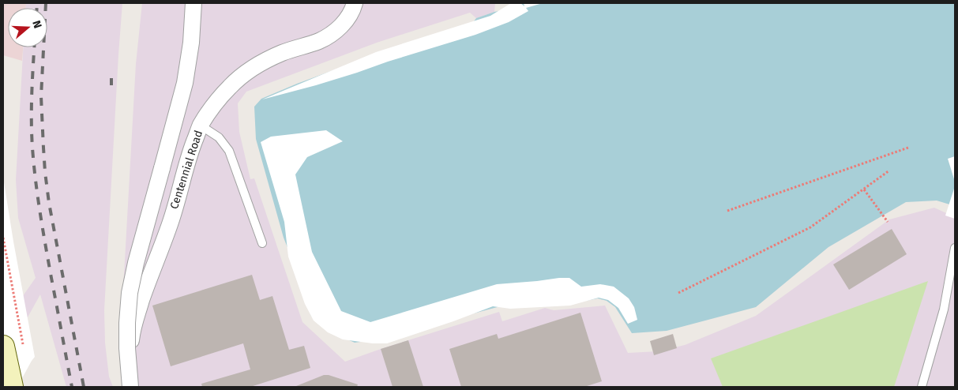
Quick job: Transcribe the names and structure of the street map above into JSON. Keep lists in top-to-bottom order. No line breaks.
{"streets":{"street":["Centennial Road"]},"north":"right"}
